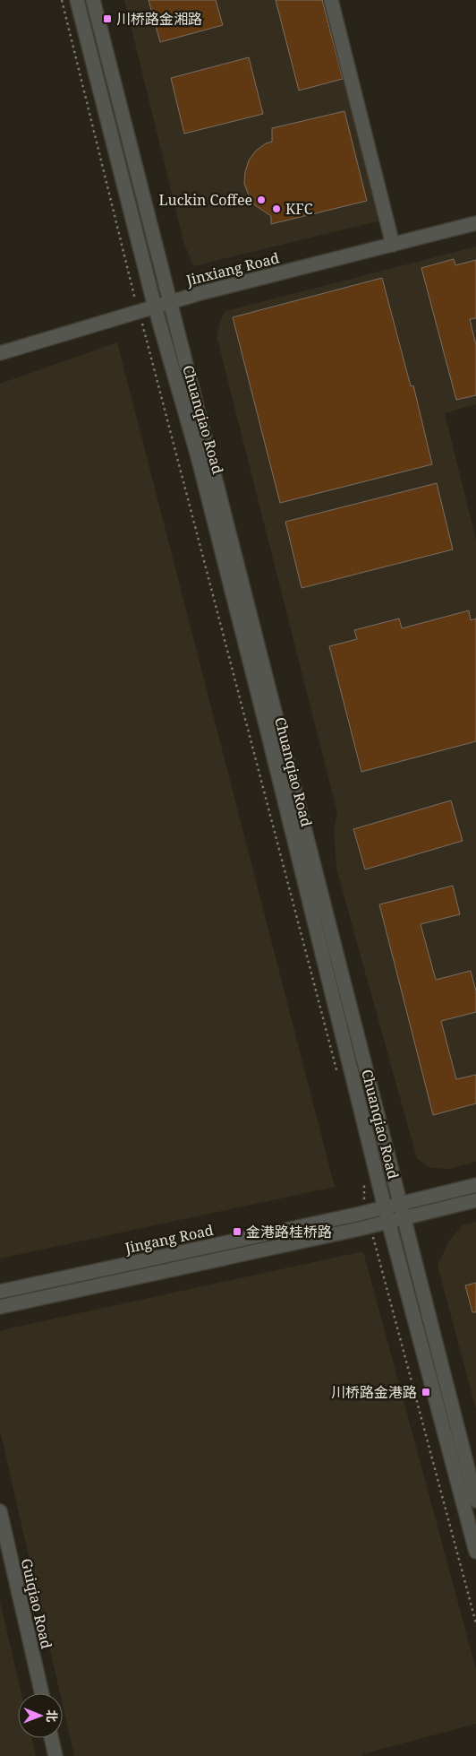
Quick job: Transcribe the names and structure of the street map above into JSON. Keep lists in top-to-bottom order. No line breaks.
{"streets":{"street":["Jinxiang Road","Chuanqiao Road","Jingang Road","Guiqiao Road"]},"crossings":[["Jinxiang Road","Chuanqiao Road"],["Chuanqiao Road","Jingang Road"]],"places":{"transit":["川桥路金湘路","金港路桂桥路","川桥路金港路"],"other":["Luckin Coffee","KFC"]},"north":"right"}
